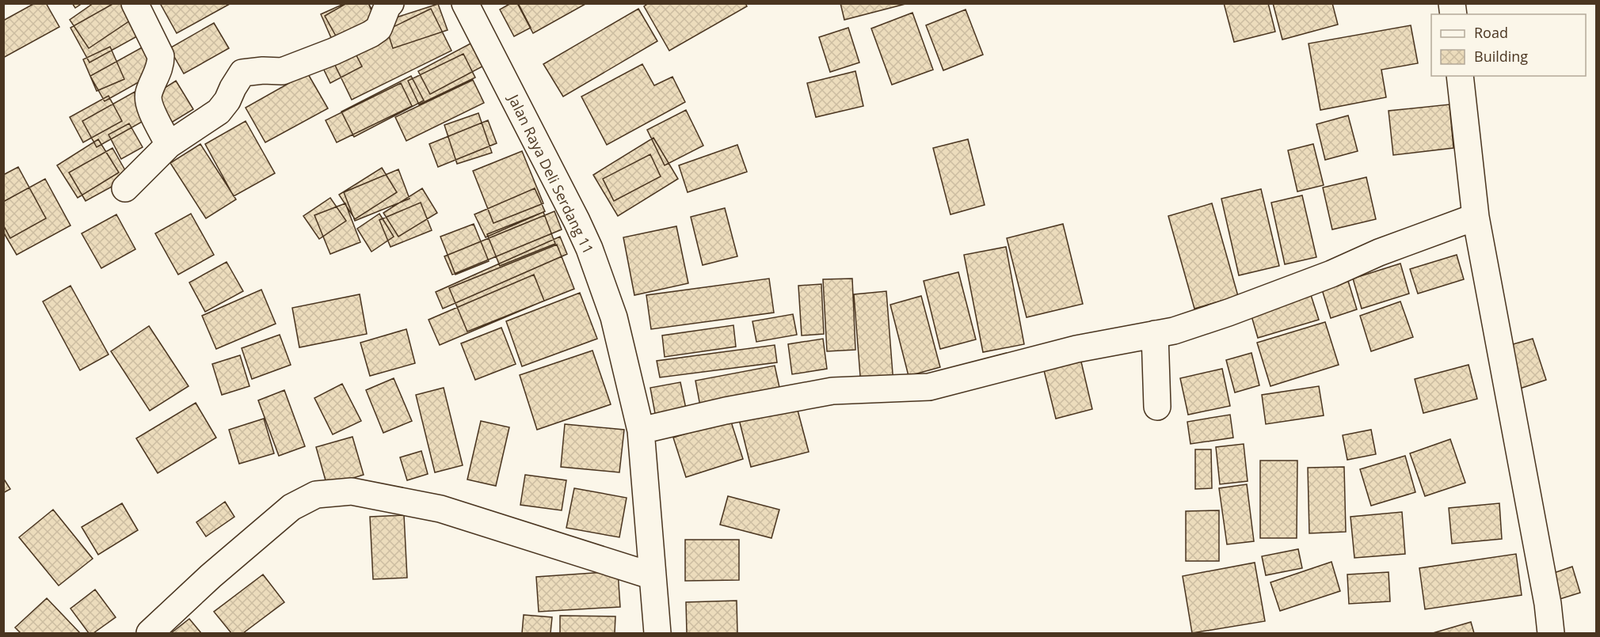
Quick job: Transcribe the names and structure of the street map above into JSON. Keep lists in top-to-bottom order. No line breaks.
{"streets":{"street":["Jalan Raya Deli Serdang 11"]},"legend":["Road","Building"]}
